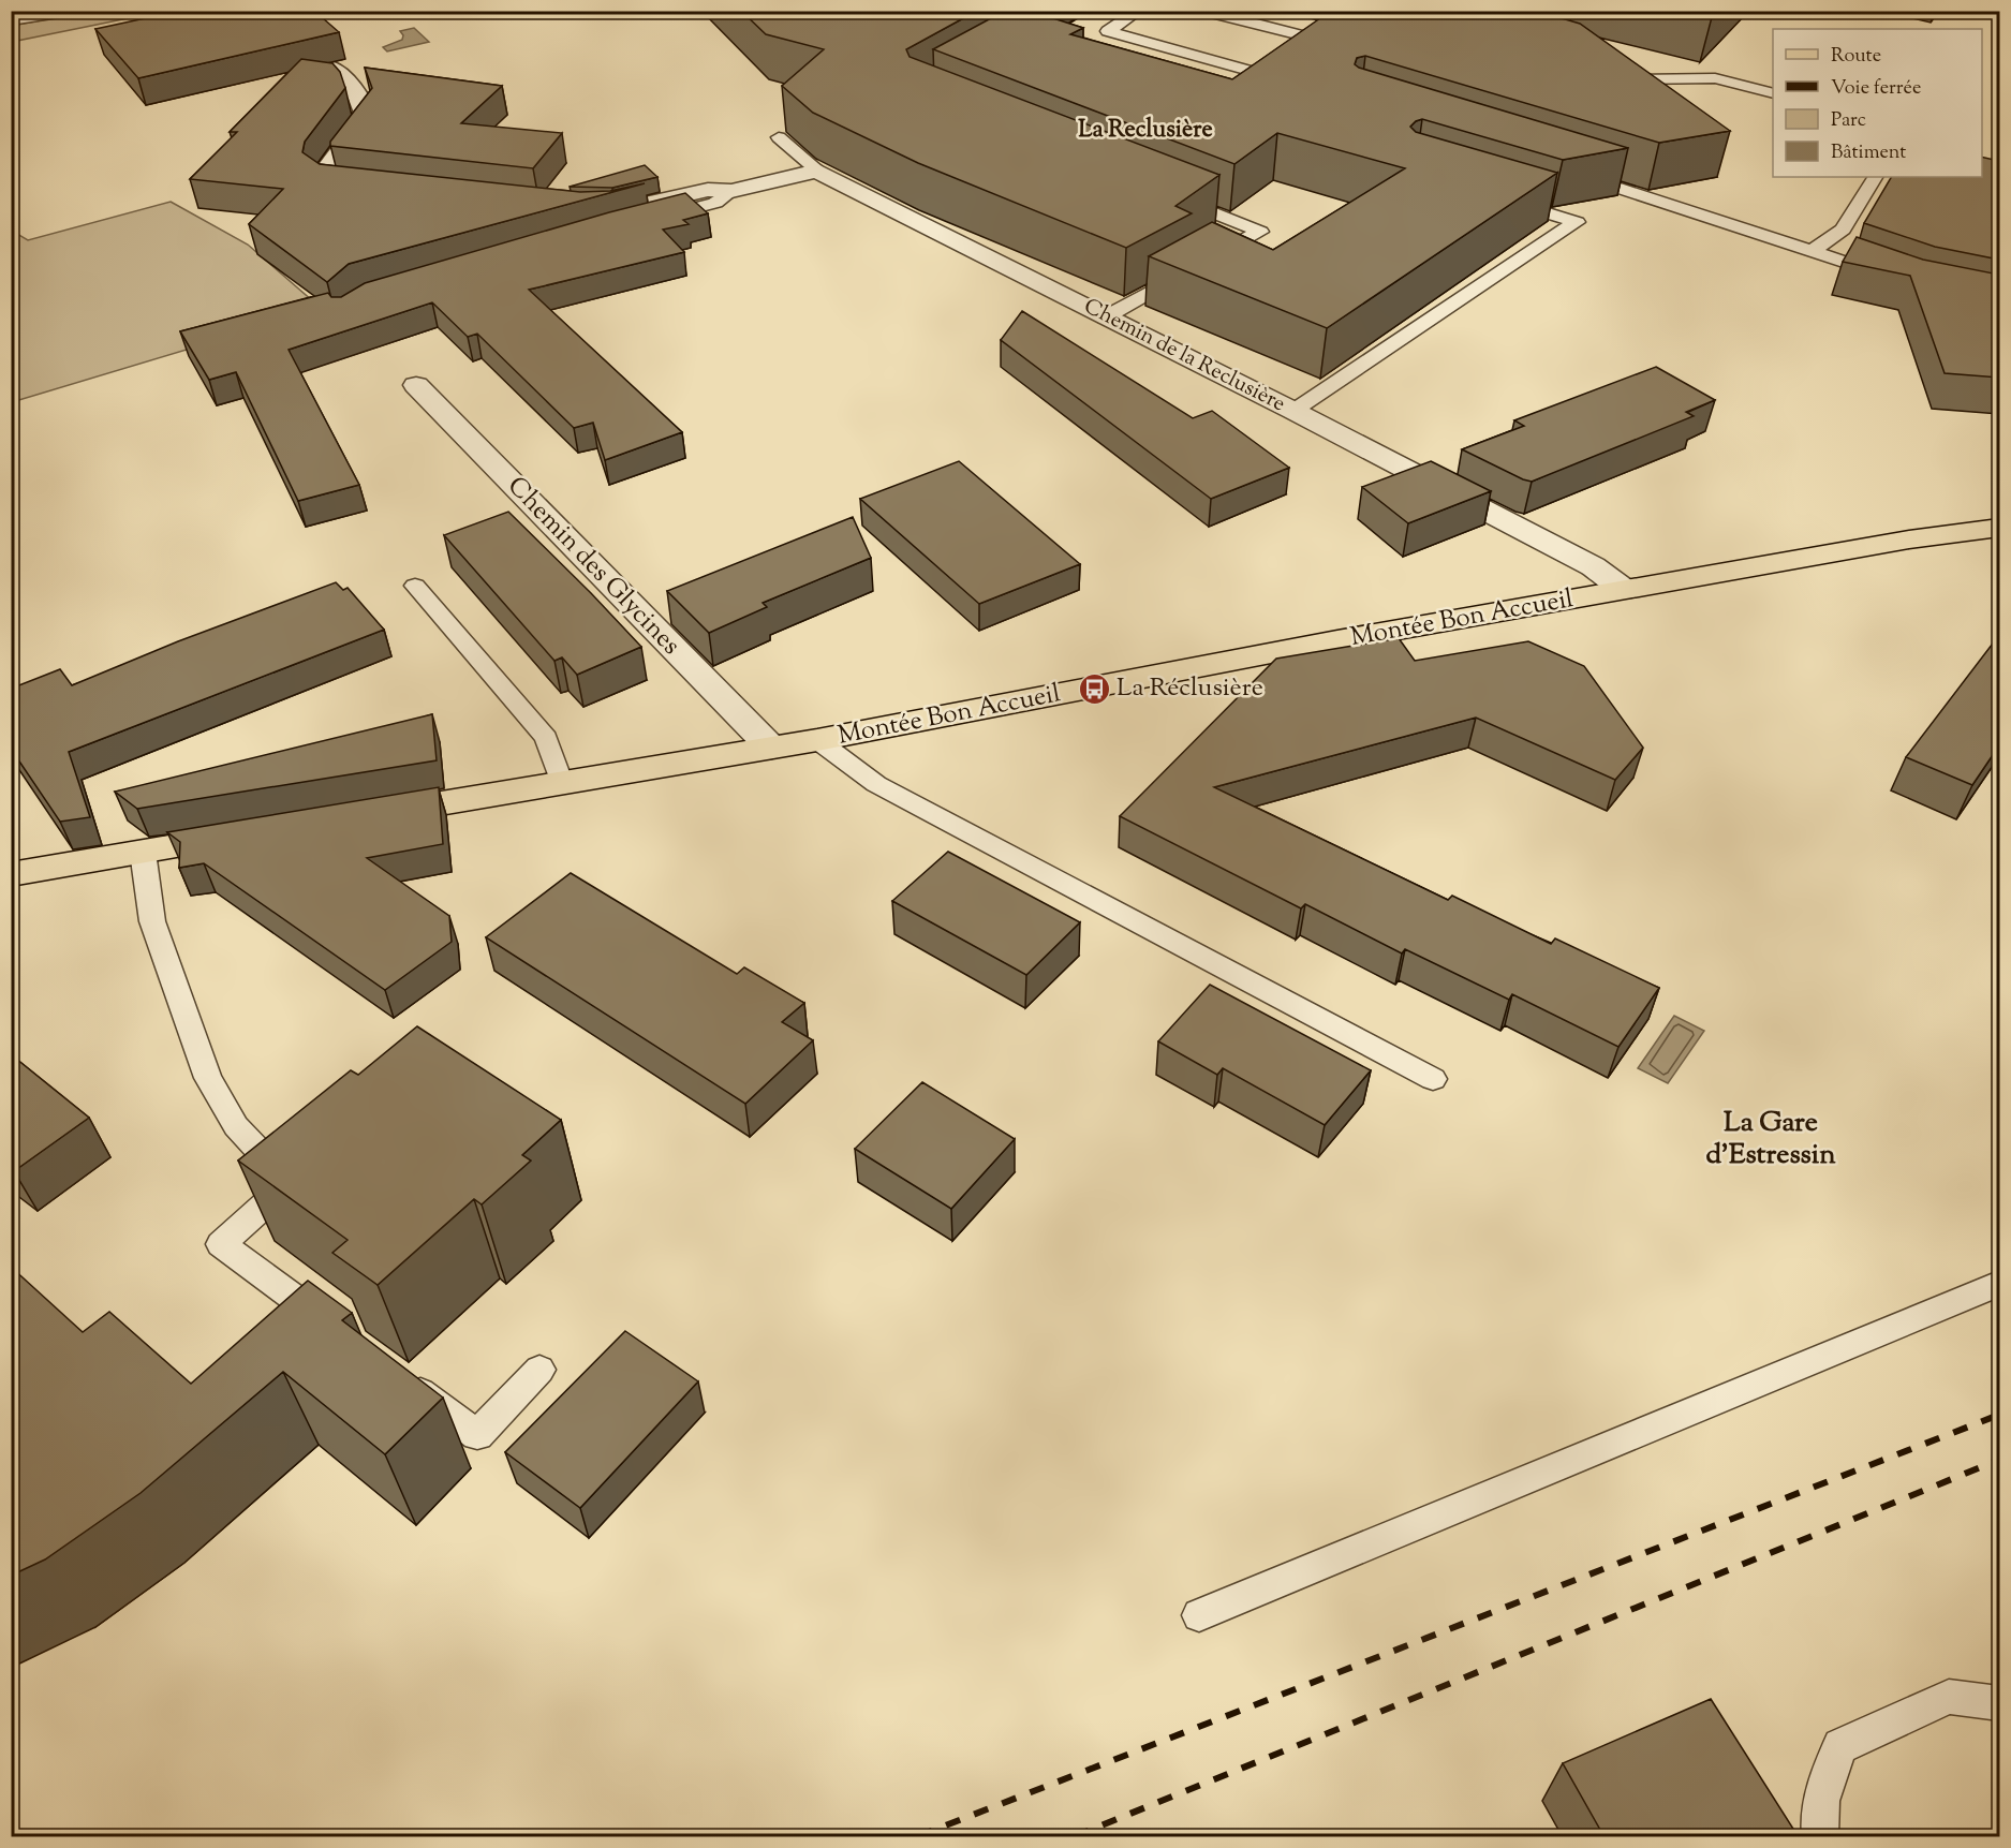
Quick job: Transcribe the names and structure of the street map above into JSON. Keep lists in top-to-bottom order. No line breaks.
{"streets":{"main road":["Montée Bon Accueil"],"street":["Chemin de la Reclusière","Chemin des Glycines"]},"crossings":[["Chemin de la Reclusière","Montée Bon Accueil"],["Chemin des Glycines","Montée Bon Accueil"]],"districts":["La Reclusière","La Gare d'Estressin"],"places":{"bus stop":["La Réclusière"]},"legend":["Route","Voie ferrée","Parc","Bâtiment"]}
